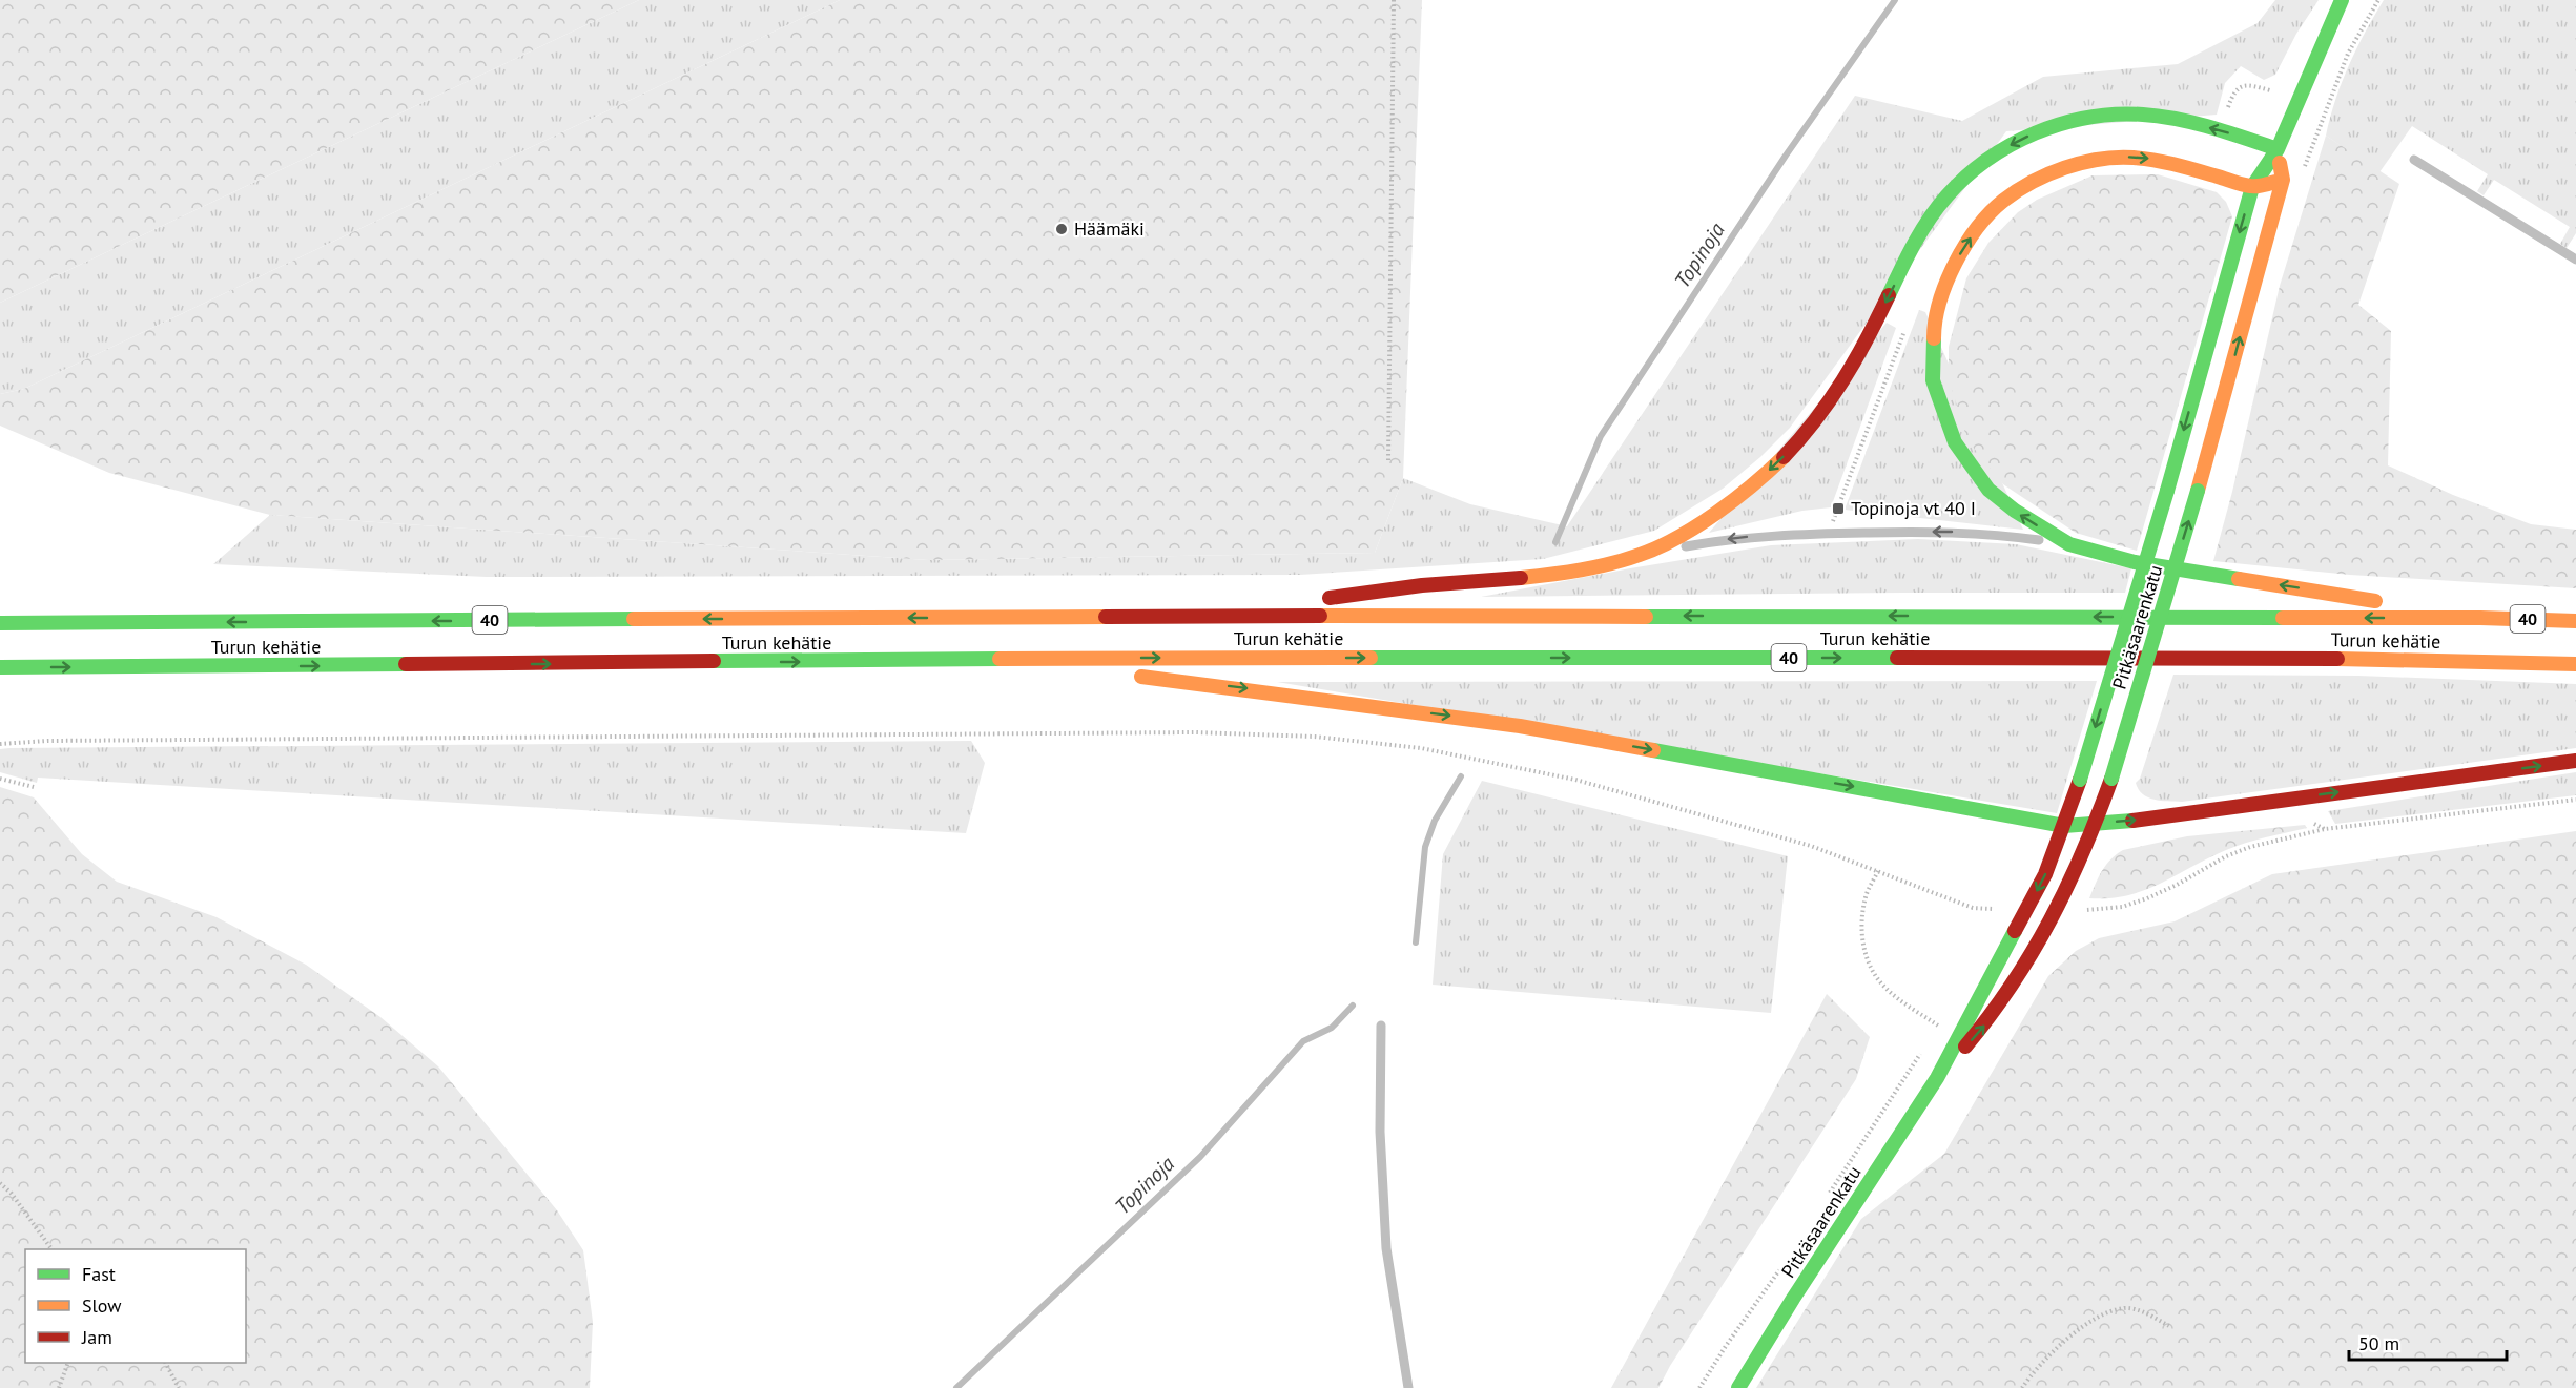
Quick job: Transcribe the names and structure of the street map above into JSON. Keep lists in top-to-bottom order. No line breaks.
{"streets":{"main road":["40","Pitkäsaarenkatu","Turun kehätie"]},"water":["Topinoja"],"places":{"other":["Häämäki"],"transit":["Topinoja vt 40 I"]},"legend":["Fast","Slow","Jam"],"scale_bar":"50 m"}
